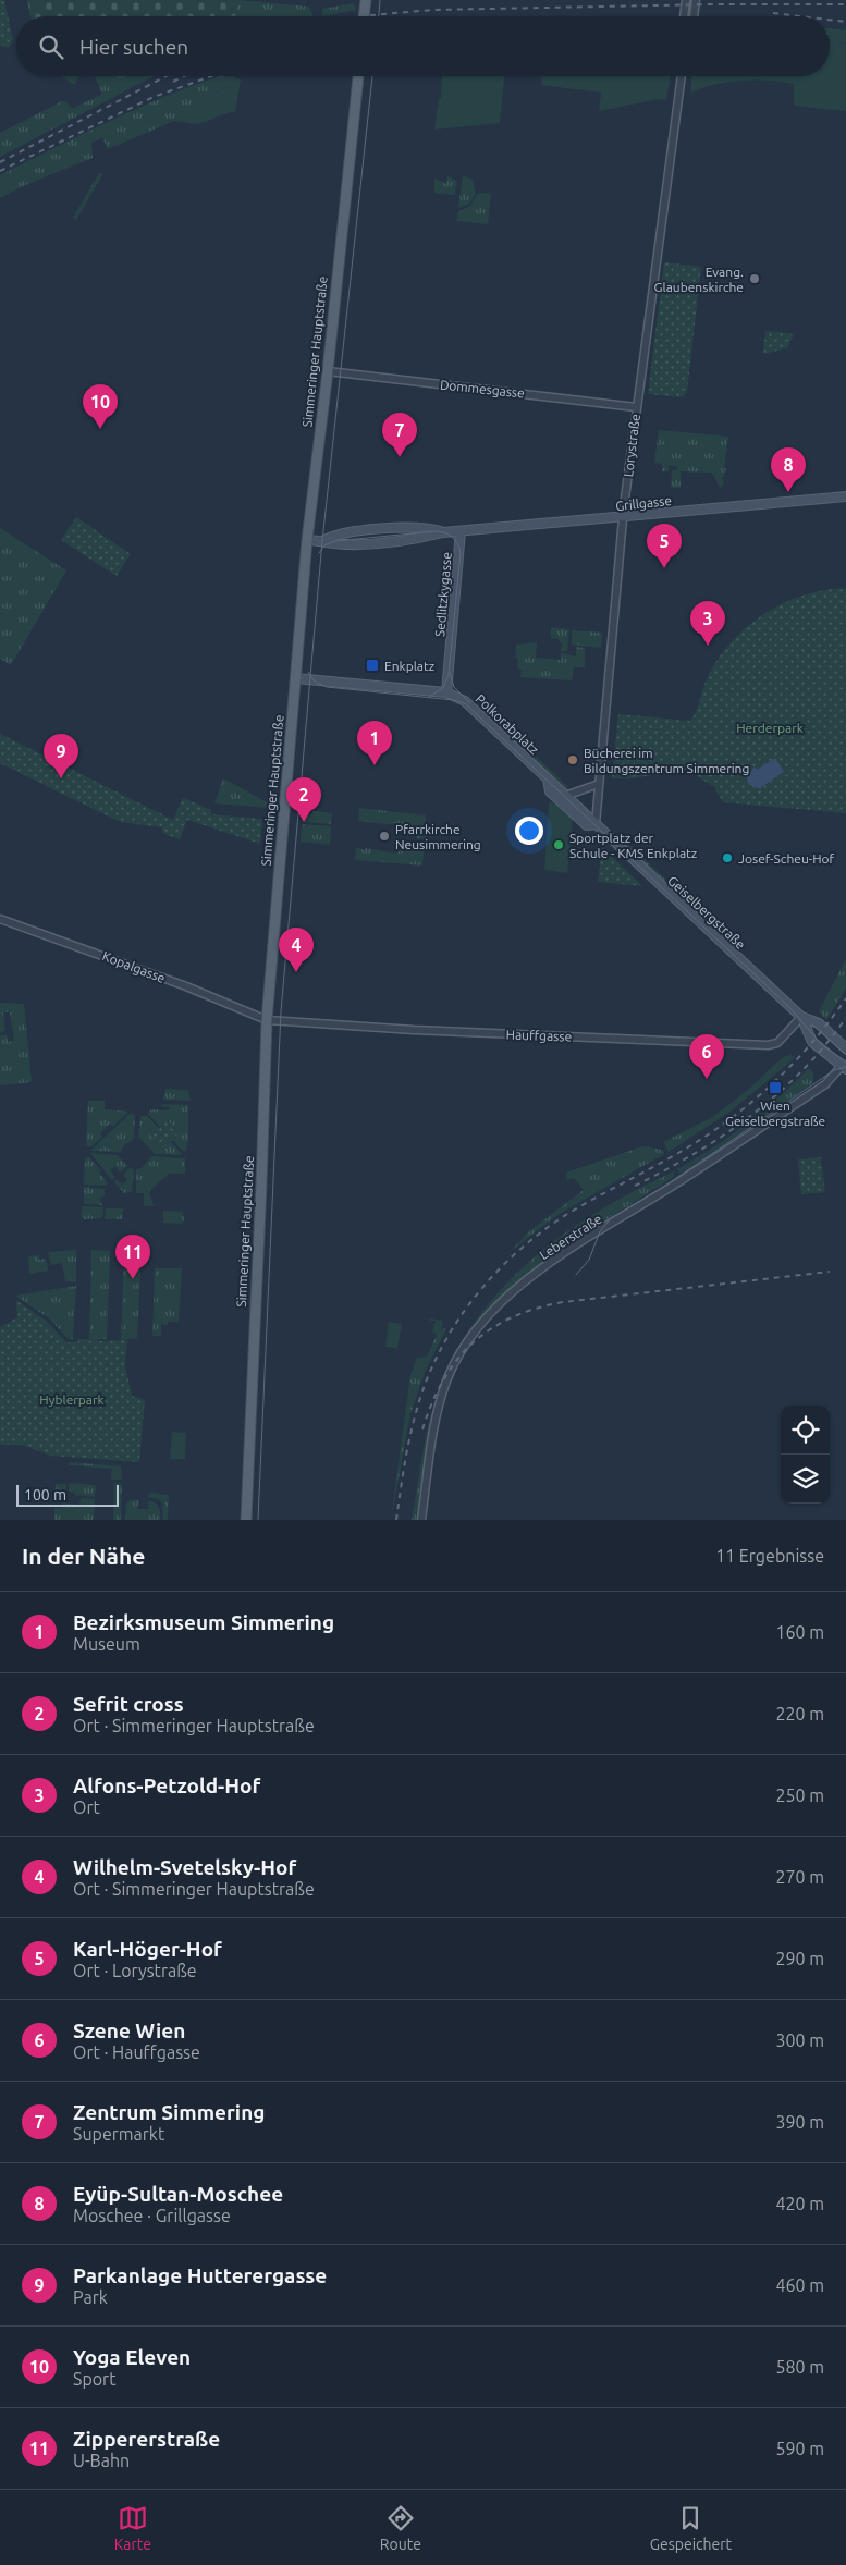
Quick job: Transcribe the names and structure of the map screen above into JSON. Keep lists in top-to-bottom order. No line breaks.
{"streets":{"main road":["Simmeringer Hauptstraße","Grillgasse","Sedlitzkygasse","Polkorabplatz","Geiselbergstraße","Leberstraße"],"street":["Dommesgasse","Lorystraße","Kopalgasse","Hauffgasse"]},"crossings":[["Simmeringer Hauptstraße","Dommesgasse"],["Simmeringer Hauptstraße","Grillgasse"],["Simmeringer Hauptstraße","Kopalgasse"],["Simmeringer Hauptstraße","Hauffgasse"],["Dommesgasse","Lorystraße"],["Lorystraße","Grillgasse"],["Lorystraße","Geiselbergstraße"],["Grillgasse","Sedlitzkygasse"],["Sedlitzkygasse","Polkorabplatz"],["Polkorabplatz","Geiselbergstraße"],["Geiselbergstraße","Hauffgasse"],["Geiselbergstraße","Leberstraße"],["Kopalgasse","Hauffgasse"]],"parks":["Herderpark","Hyblerpark"],"places":{"other":["Evang. Glaubenskirche","Bücherei im Bildungszentrum Simmering","Pfarrkirche Neusimmering","Sportplatz der Schule - KMS Enkplatz","Josef-Scheu-Hof"],"transit":["Enkplatz","Wien Geiselbergstraße"]},"scale_bar":"100 m","page":{"search":"Hier suchen","pins":["10","7","8","5","3","1","9","2","4","6","11"],"scale":"100 m","heading":["In der Nähe","11 Ergebnisse"],"list":[{"mark":"1","name":"Bezirksmuseum Simmering","note":"Museum","value":"160 m"},{"mark":"2","name":"Sefrit cross","note":"Ort · Simmeringer Hauptstraße","value":"220 m"},{"mark":"3","name":"Alfons-Petzold-Hof","note":"Ort","value":"250 m"},{"mark":"4","name":"Wilhelm-Svetelsky-Hof","note":"Ort · Simmeringer Hauptstraße","value":"270 m"},{"mark":"5","name":"Karl-Höger-Hof","note":"Ort · Lorystraße","value":"290 m"},{"mark":"6","name":"Szene Wien","note":"Ort · Hauffgasse","value":"300 m"},{"mark":"7","name":"Zentrum Simmering","note":"Supermarkt","value":"390 m"},{"mark":"8","name":"Eyüp-Sultan-Moschee","note":"Moschee · Grillgasse","value":"420 m"},{"mark":"9","name":"Parkanlage Hutterergasse","note":"Park","value":"460 m"},{"mark":"10","name":"Yoga Eleven","note":"Sport","value":"580 m"},{"mark":"11","name":"Zippererstraße","note":"U-Bahn","value":"590 m"}],"nav":["Karte","Route","Gespeichert"]}}
